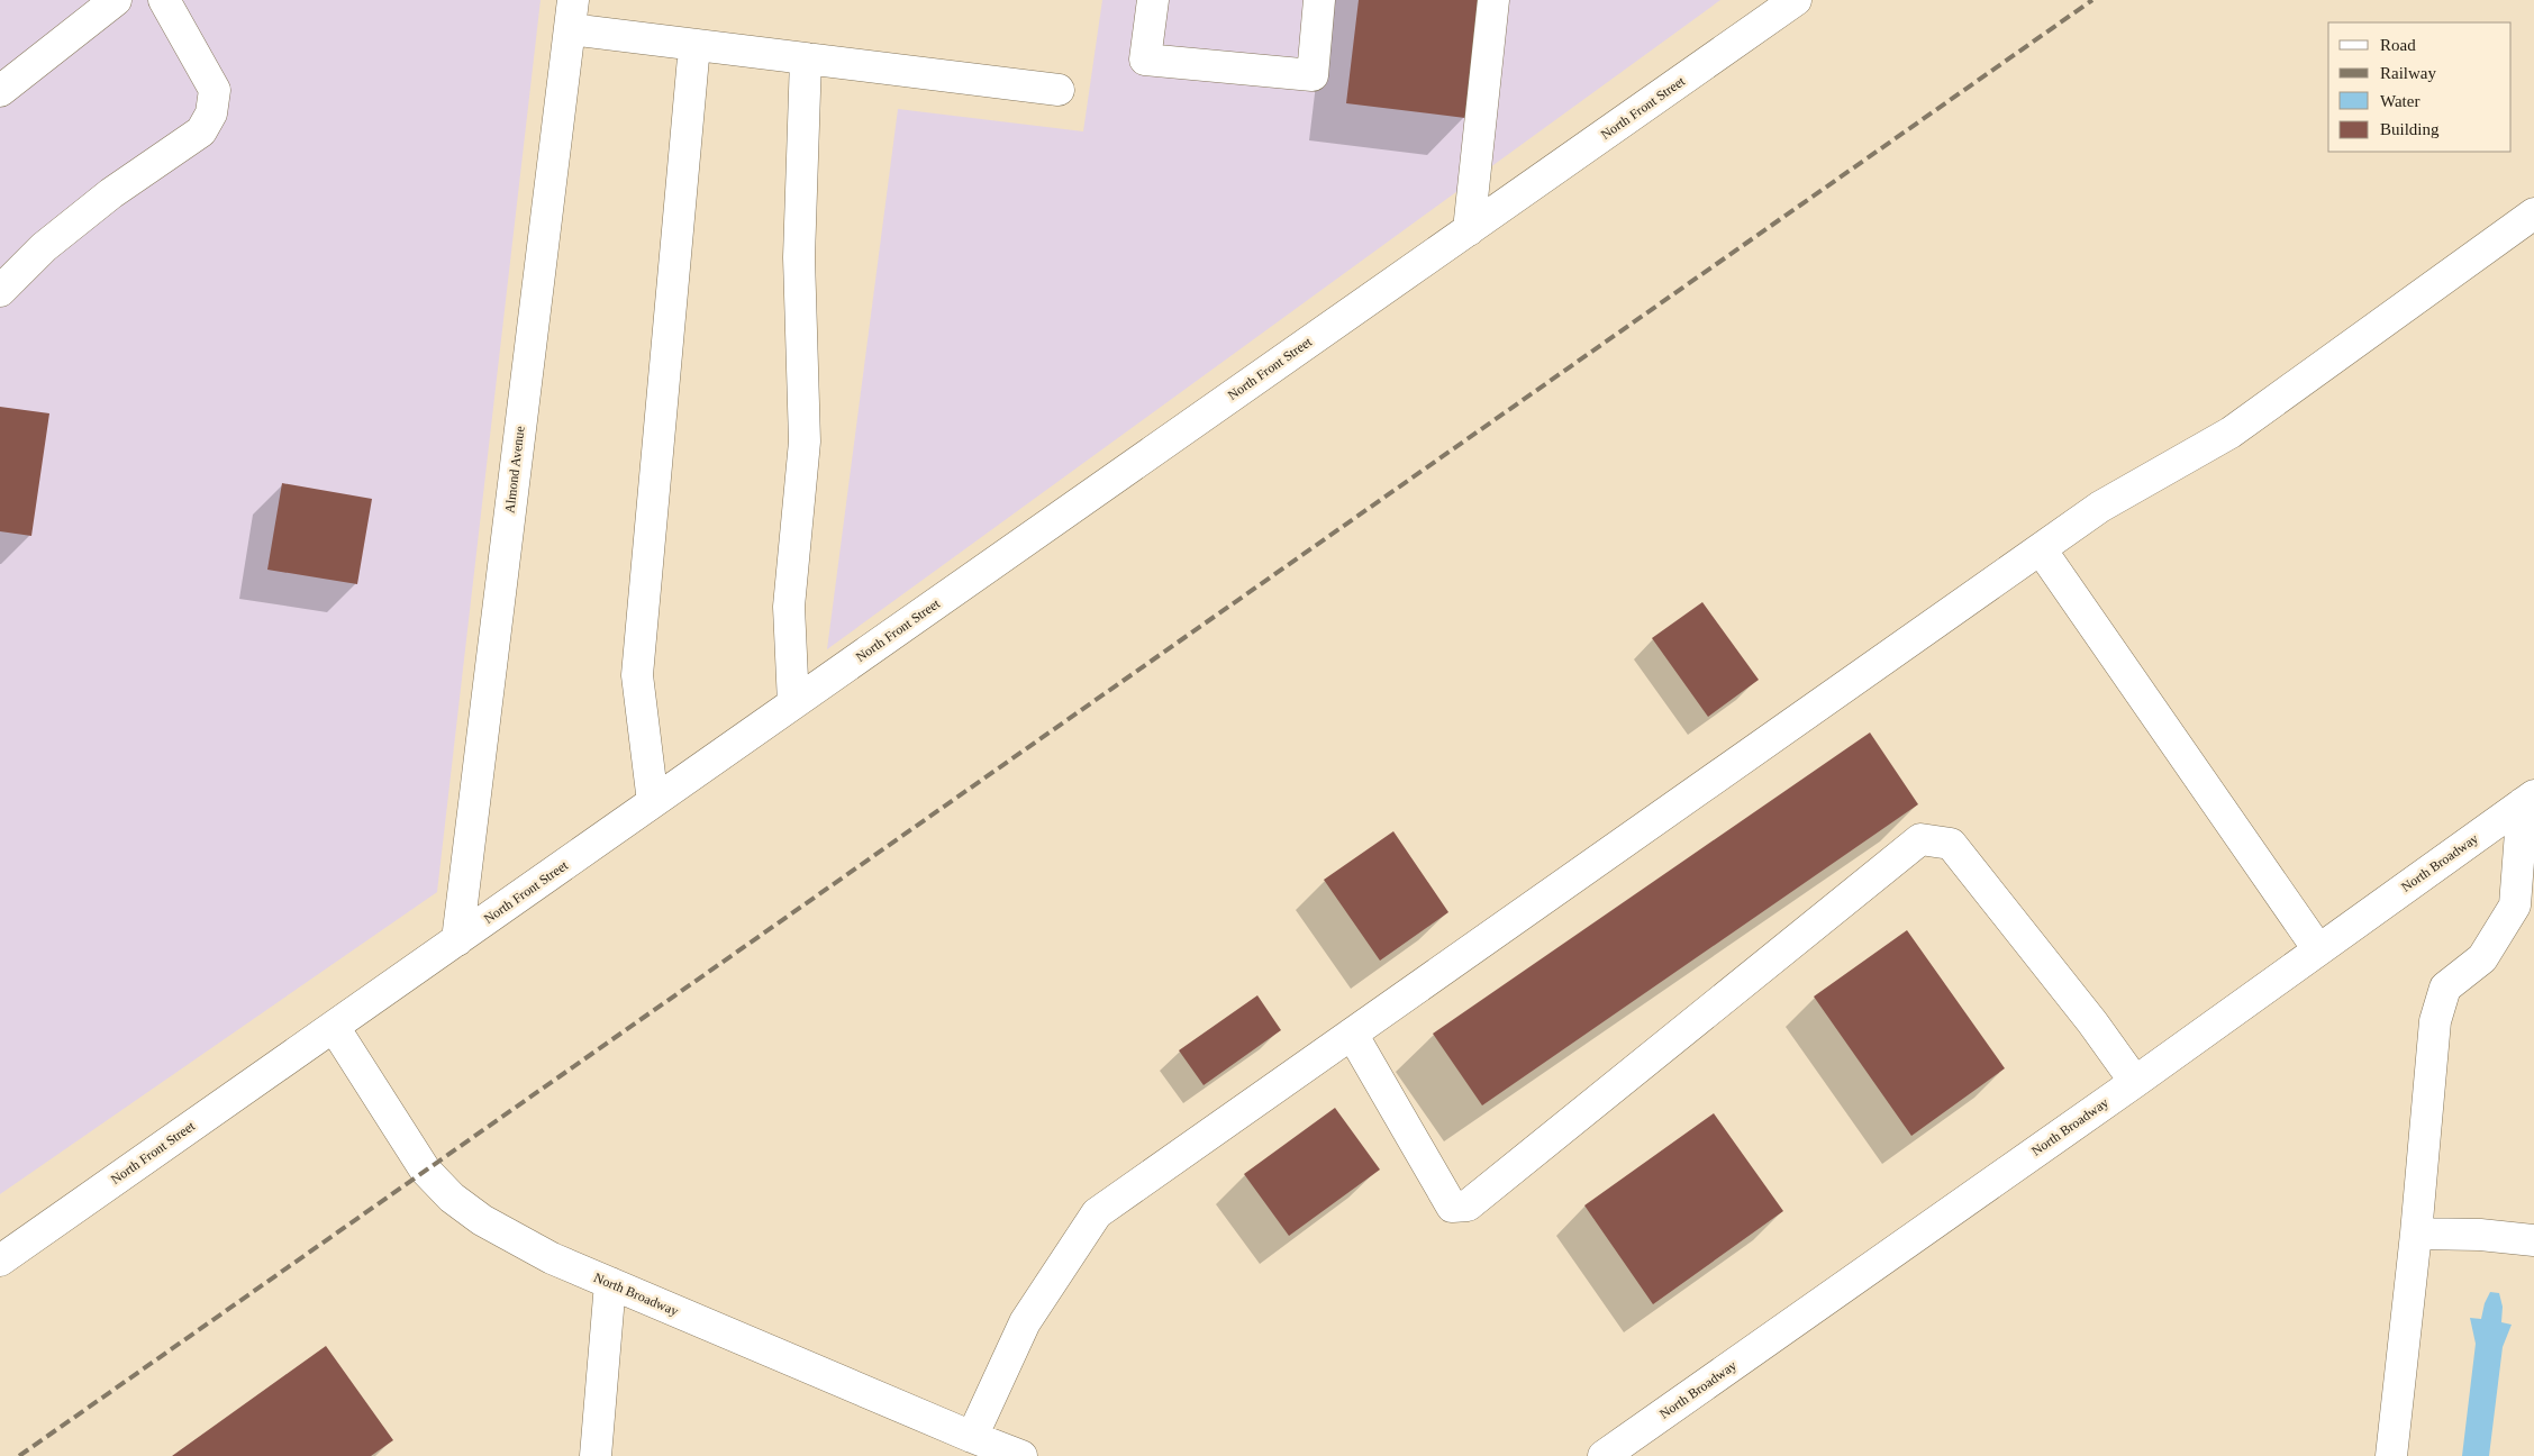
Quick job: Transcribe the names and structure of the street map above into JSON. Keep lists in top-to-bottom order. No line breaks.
{"streets":{"street":["North Front Street","Almond Avenue","North Broadway"]},"crossings":[["North Front Street","Almond Avenue"],["North Front Street","North Broadway"]],"legend":["Road","Railway","Water","Building"]}
